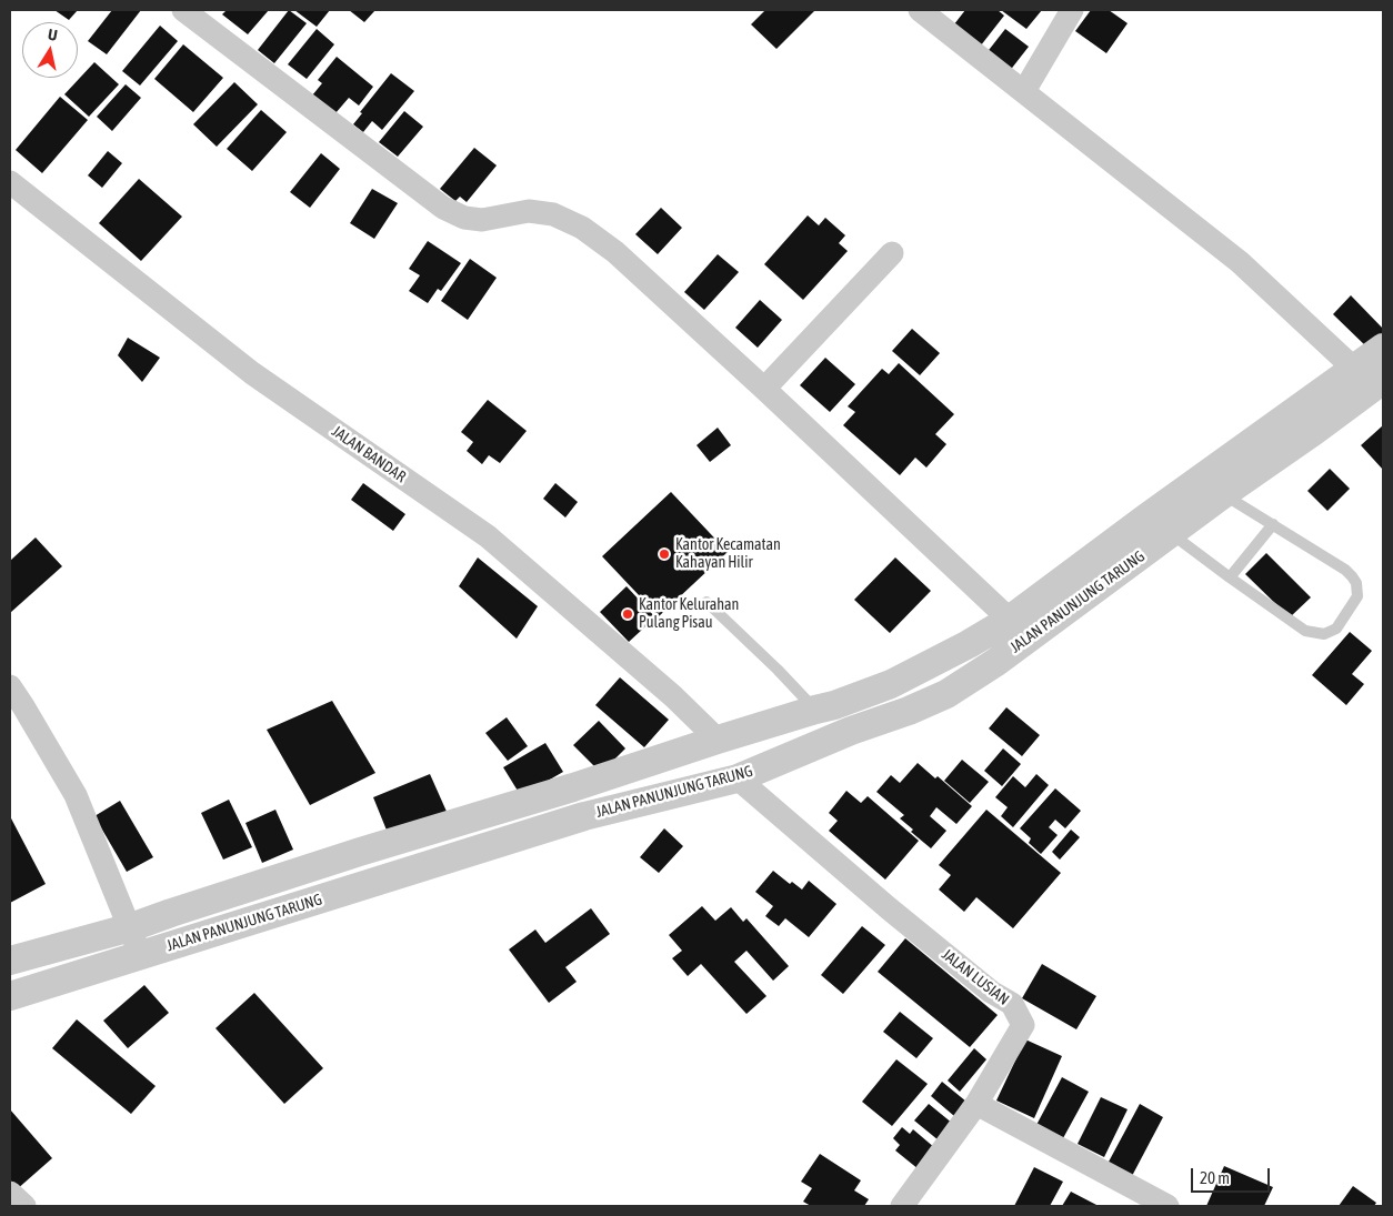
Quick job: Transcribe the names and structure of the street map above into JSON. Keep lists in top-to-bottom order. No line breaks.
{"streets":{"street":["JALAN BANDAR","JALAN PANUNJUNG TARUNG","JALAN LUSIAN"]},"crossings":[["JALAN BANDAR","JALAN PANUNJUNG TARUNG"],["JALAN PANUNJUNG TARUNG","JALAN LUSIAN"]],"places":["Kantor Kecamatan Kahayan Hilir","Kantor Kelurahan Pulang Pisau"],"scale_bar":"20 m","north":"top"}
